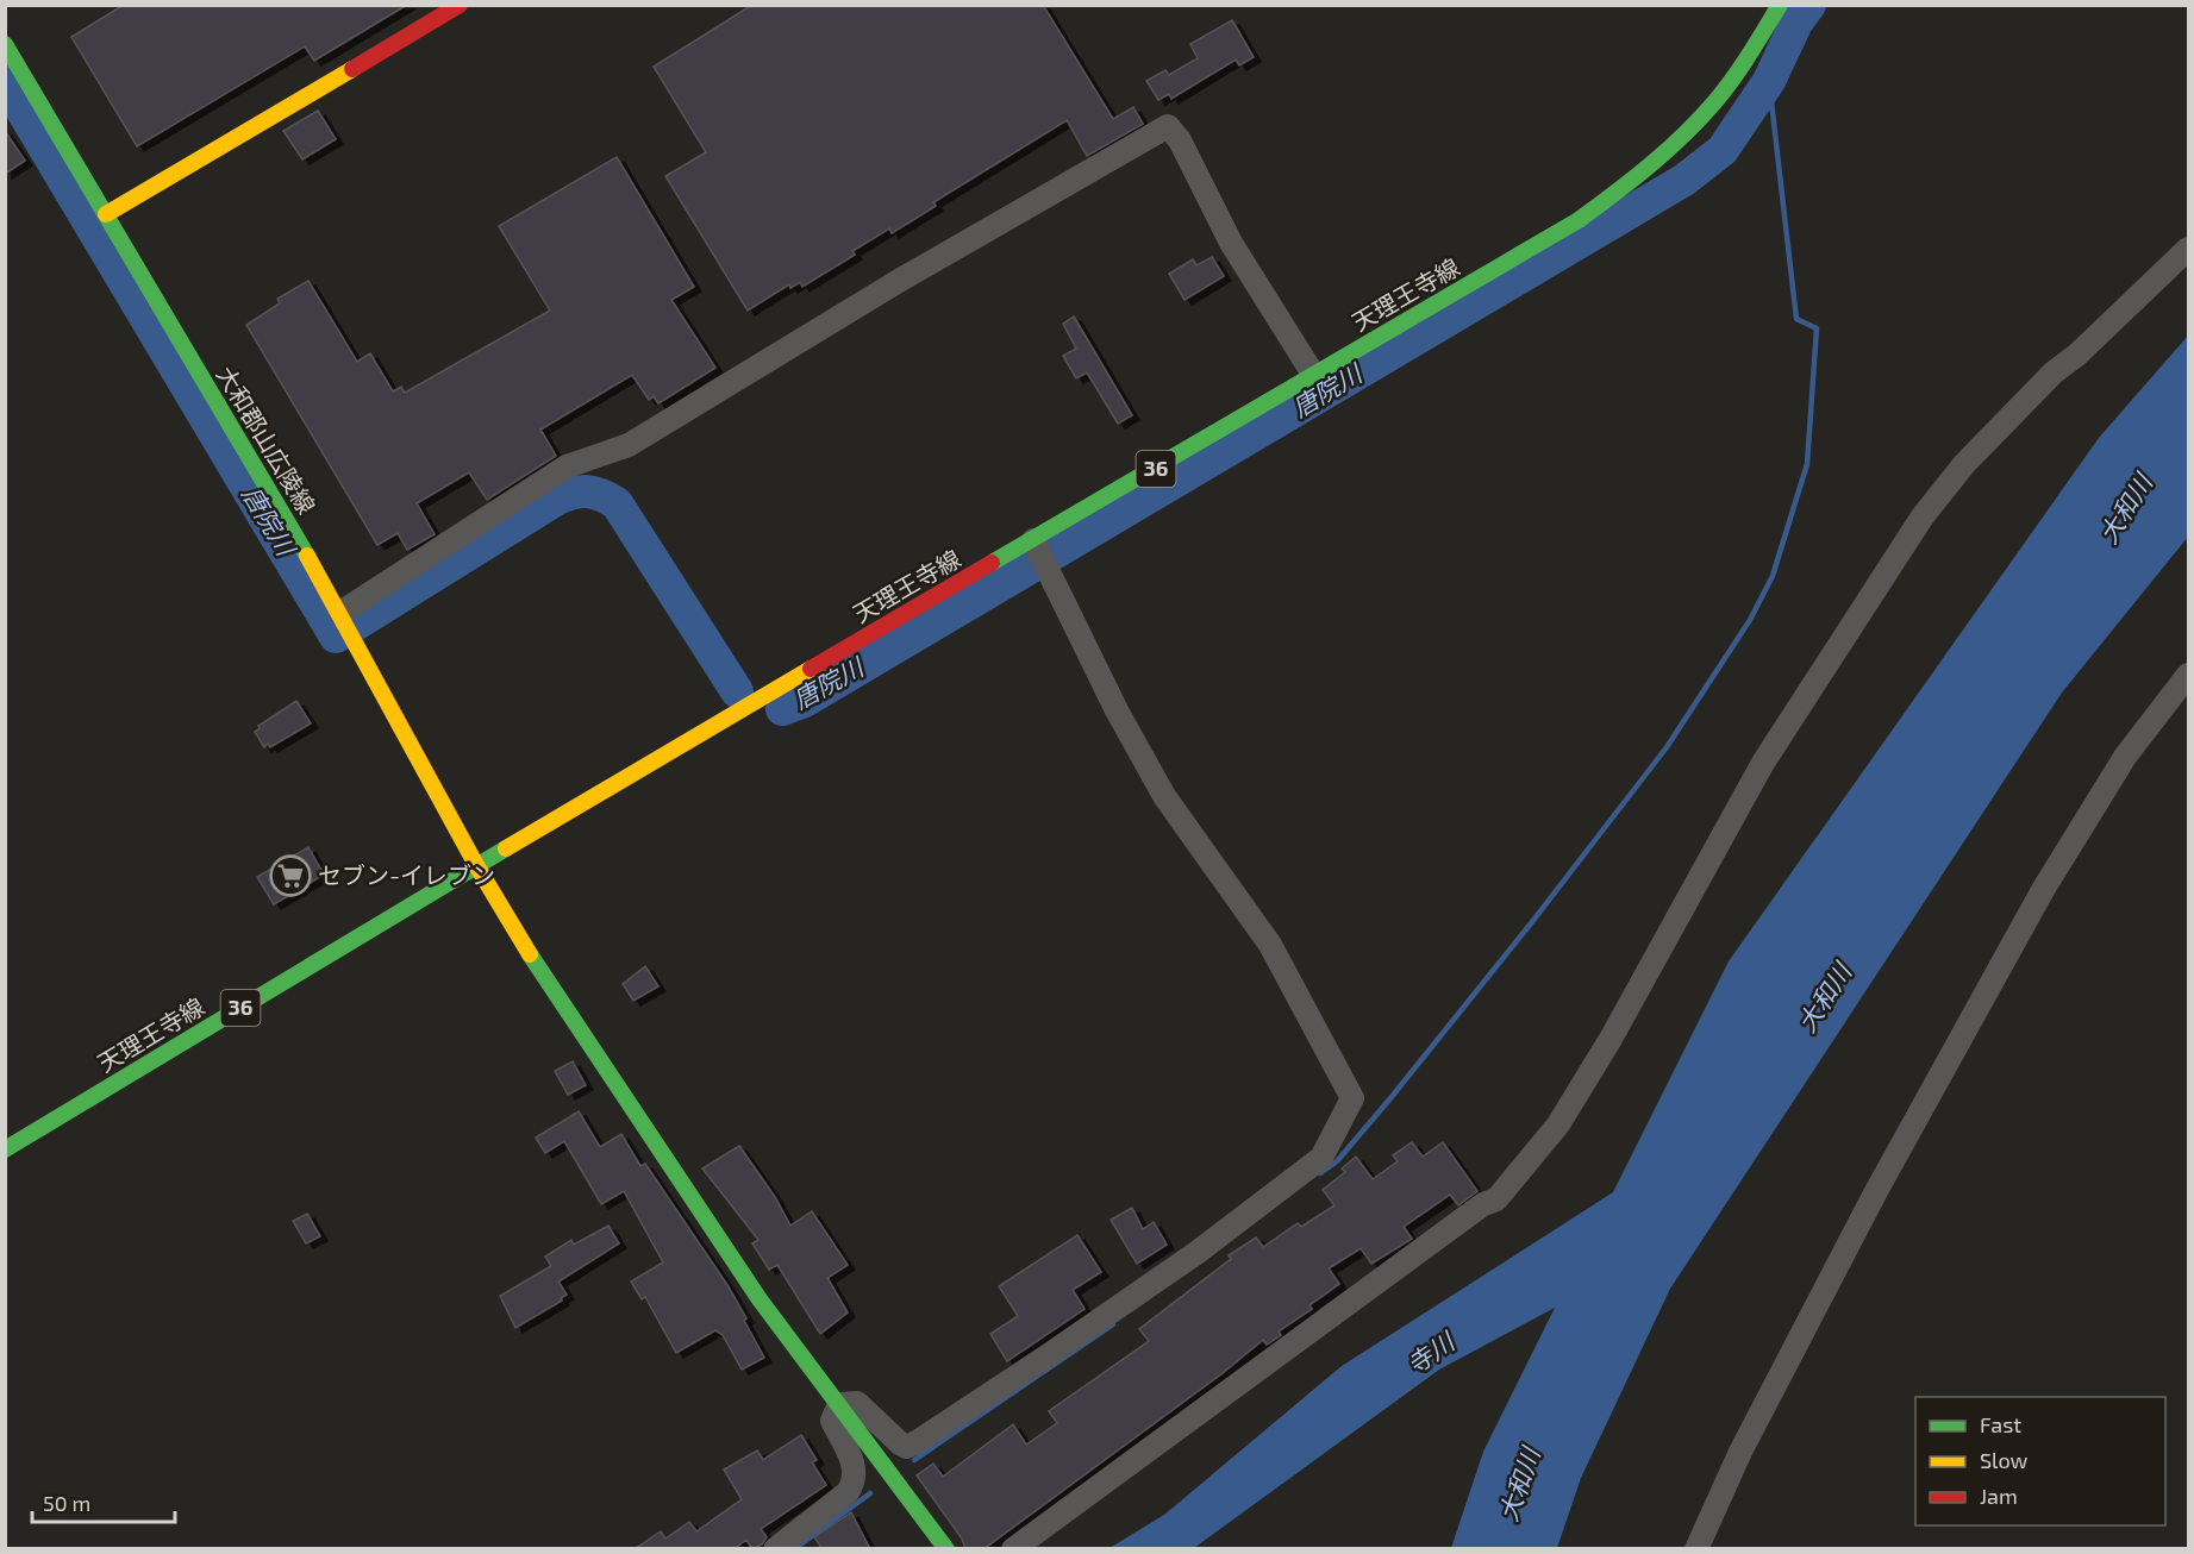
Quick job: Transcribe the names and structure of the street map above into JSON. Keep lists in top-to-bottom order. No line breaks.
{"streets":{"main road":["天理王寺線","大和郡山広陵線","36"]},"crossings":[["天理王寺線","大和郡山広陵線"]],"water":["唐院川","大和川","寺川"],"places":{"supermarket":["セブン-イレブン"]},"legend":["Fast","Slow","Jam"],"scale_bar":"50 m"}
